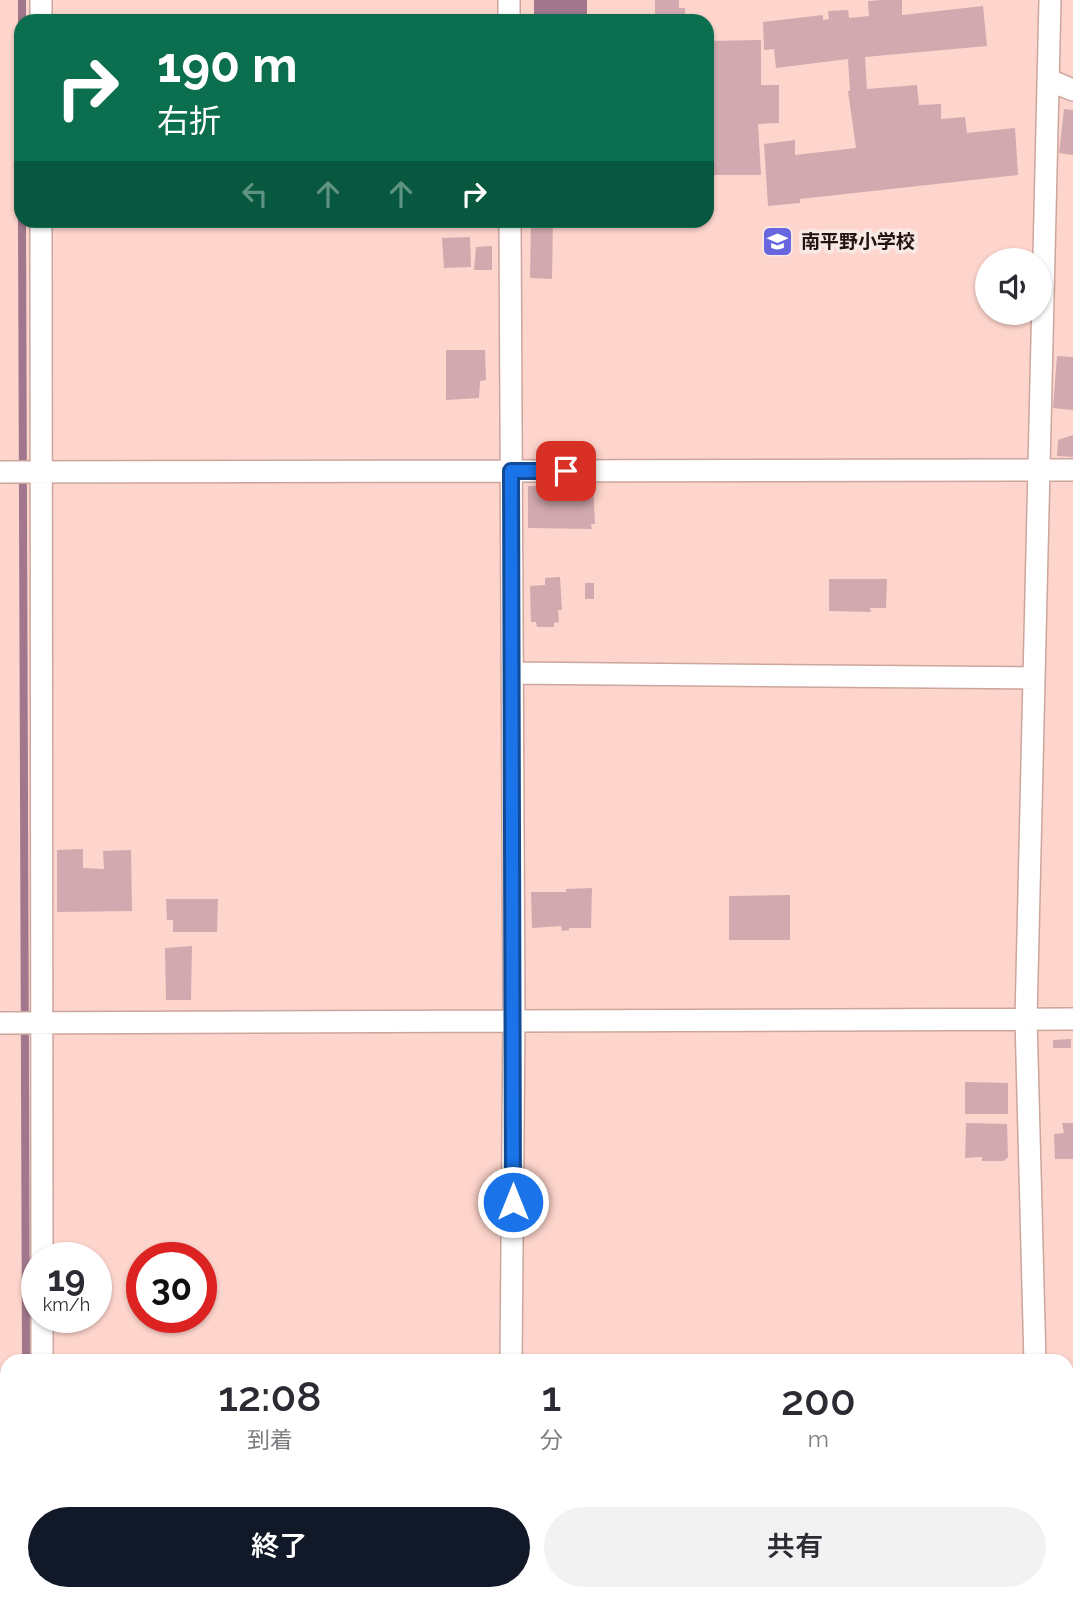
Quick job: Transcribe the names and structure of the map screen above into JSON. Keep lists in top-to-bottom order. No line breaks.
{"places":{"school or university":["南平野小学校"]},"page":{"turn":["190 m","右折"],"speed":"19 km/h","limit":"30","eta":["12:08","到着","1","分","200","m"],"buttons":["終了","共有"]}}
